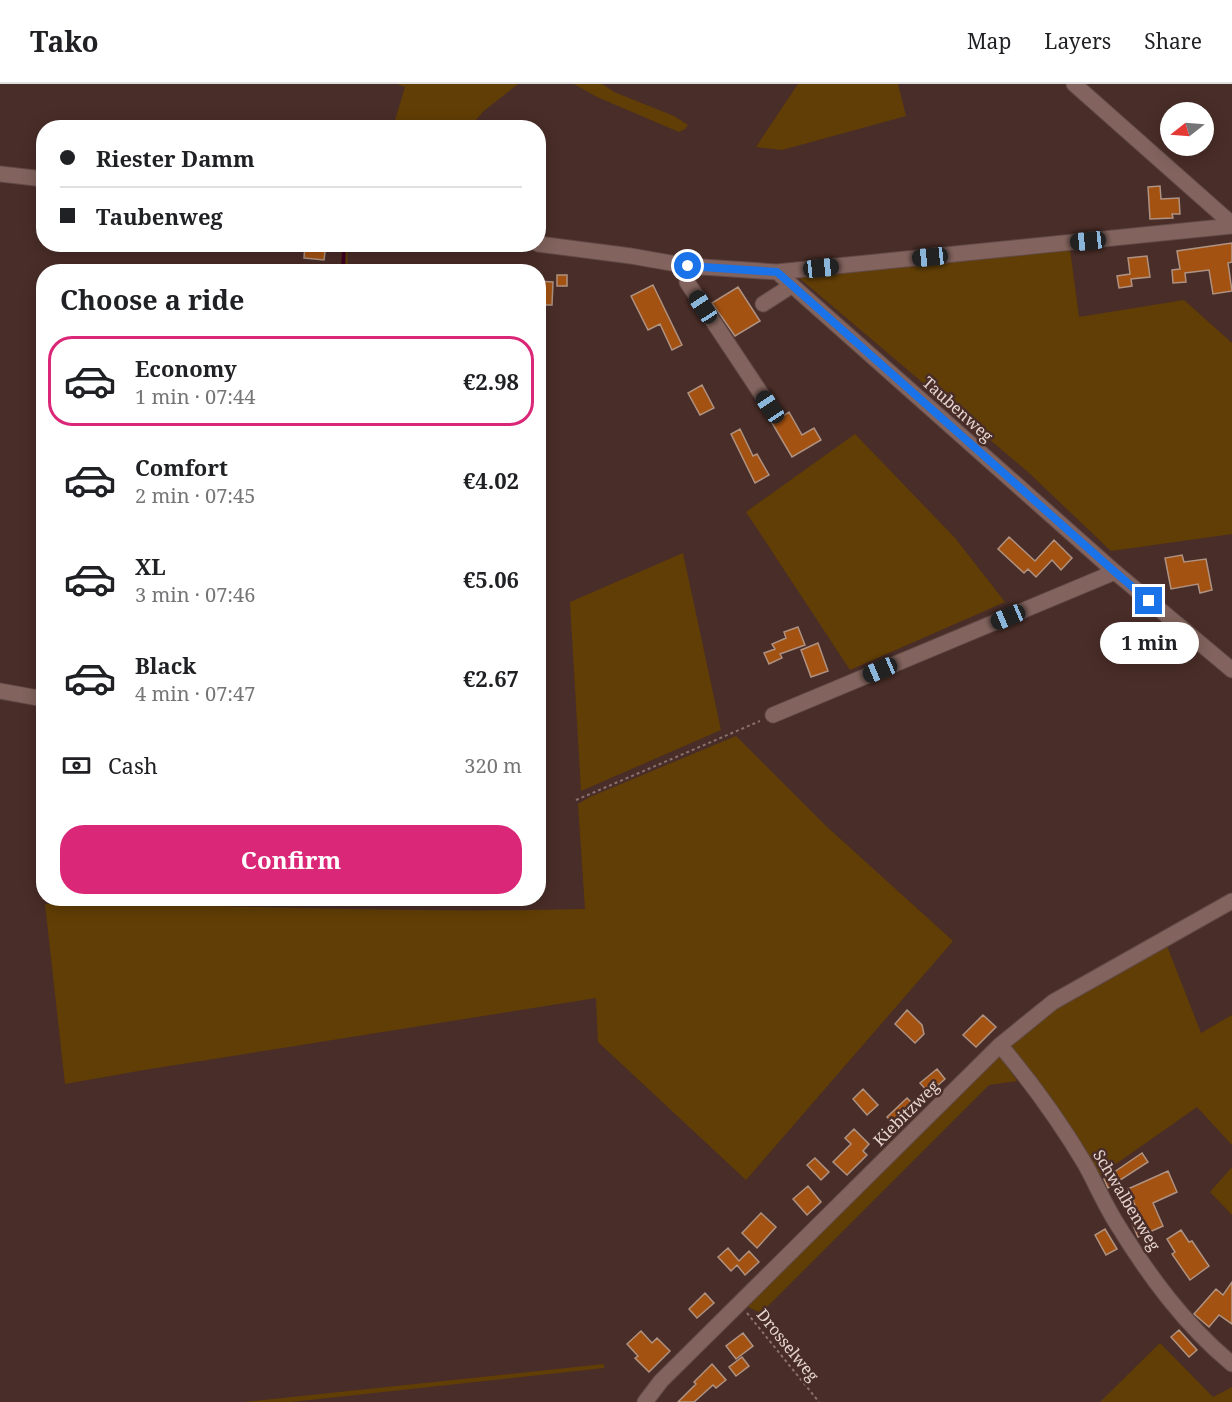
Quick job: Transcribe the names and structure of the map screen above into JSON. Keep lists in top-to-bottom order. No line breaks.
{"streets":{"street":["Taubenweg","Kiebitzweg","Schwalbenweg"],"path":["Drosselweg"]},"crossings":[["Kiebitzweg","Schwalbenweg"],["Kiebitzweg","Drosselweg"]],"north":"left","page":{"header":"Tako","nav":["Map","Layers","Share"],"banner":["Riester Damm","Taubenweg"],"heading":"Choose a ride","list":[{"name":"Economy","note":"1 min · 07:44","value":"€2.98"},{"name":"Comfort","note":"2 min · 07:45","value":"€4.02"},{"name":"XL","note":"3 min · 07:46","value":"€5.06"},{"name":"Black","note":"4 min · 07:47","value":"€2.67"}],"bubble":"1 min","pay":["Cash","320 m"],"buttons":"Confirm"}}
